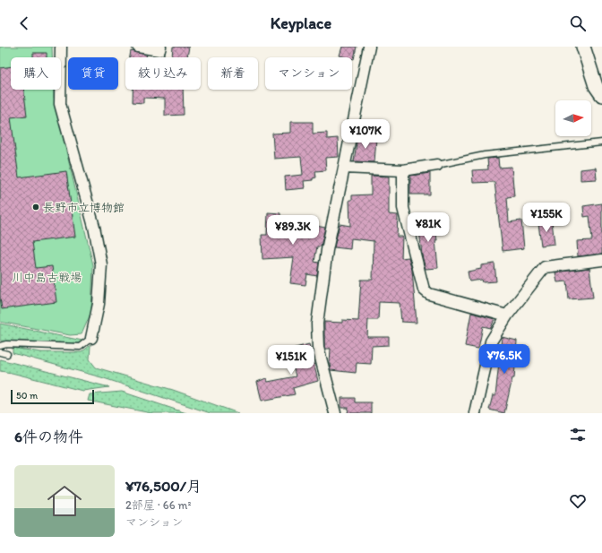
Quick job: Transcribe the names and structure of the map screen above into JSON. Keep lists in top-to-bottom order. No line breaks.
{"parks":["川中島古戦場"],"places":["長野市立博物館"],"scale_bar":"50 m","north":"right","page":{"header":"Keyplace","chip":["購入","賃貸","絞り込み","新着","マンション"],"price":["¥107K","¥155K","¥81K","¥89.3K","¥76.5K","¥151K"],"scale":"50 m","heading":"6件の物件","list":[{"name":"¥76,500/月","note":"2部屋 · 66 m² · マンション"}]}}
